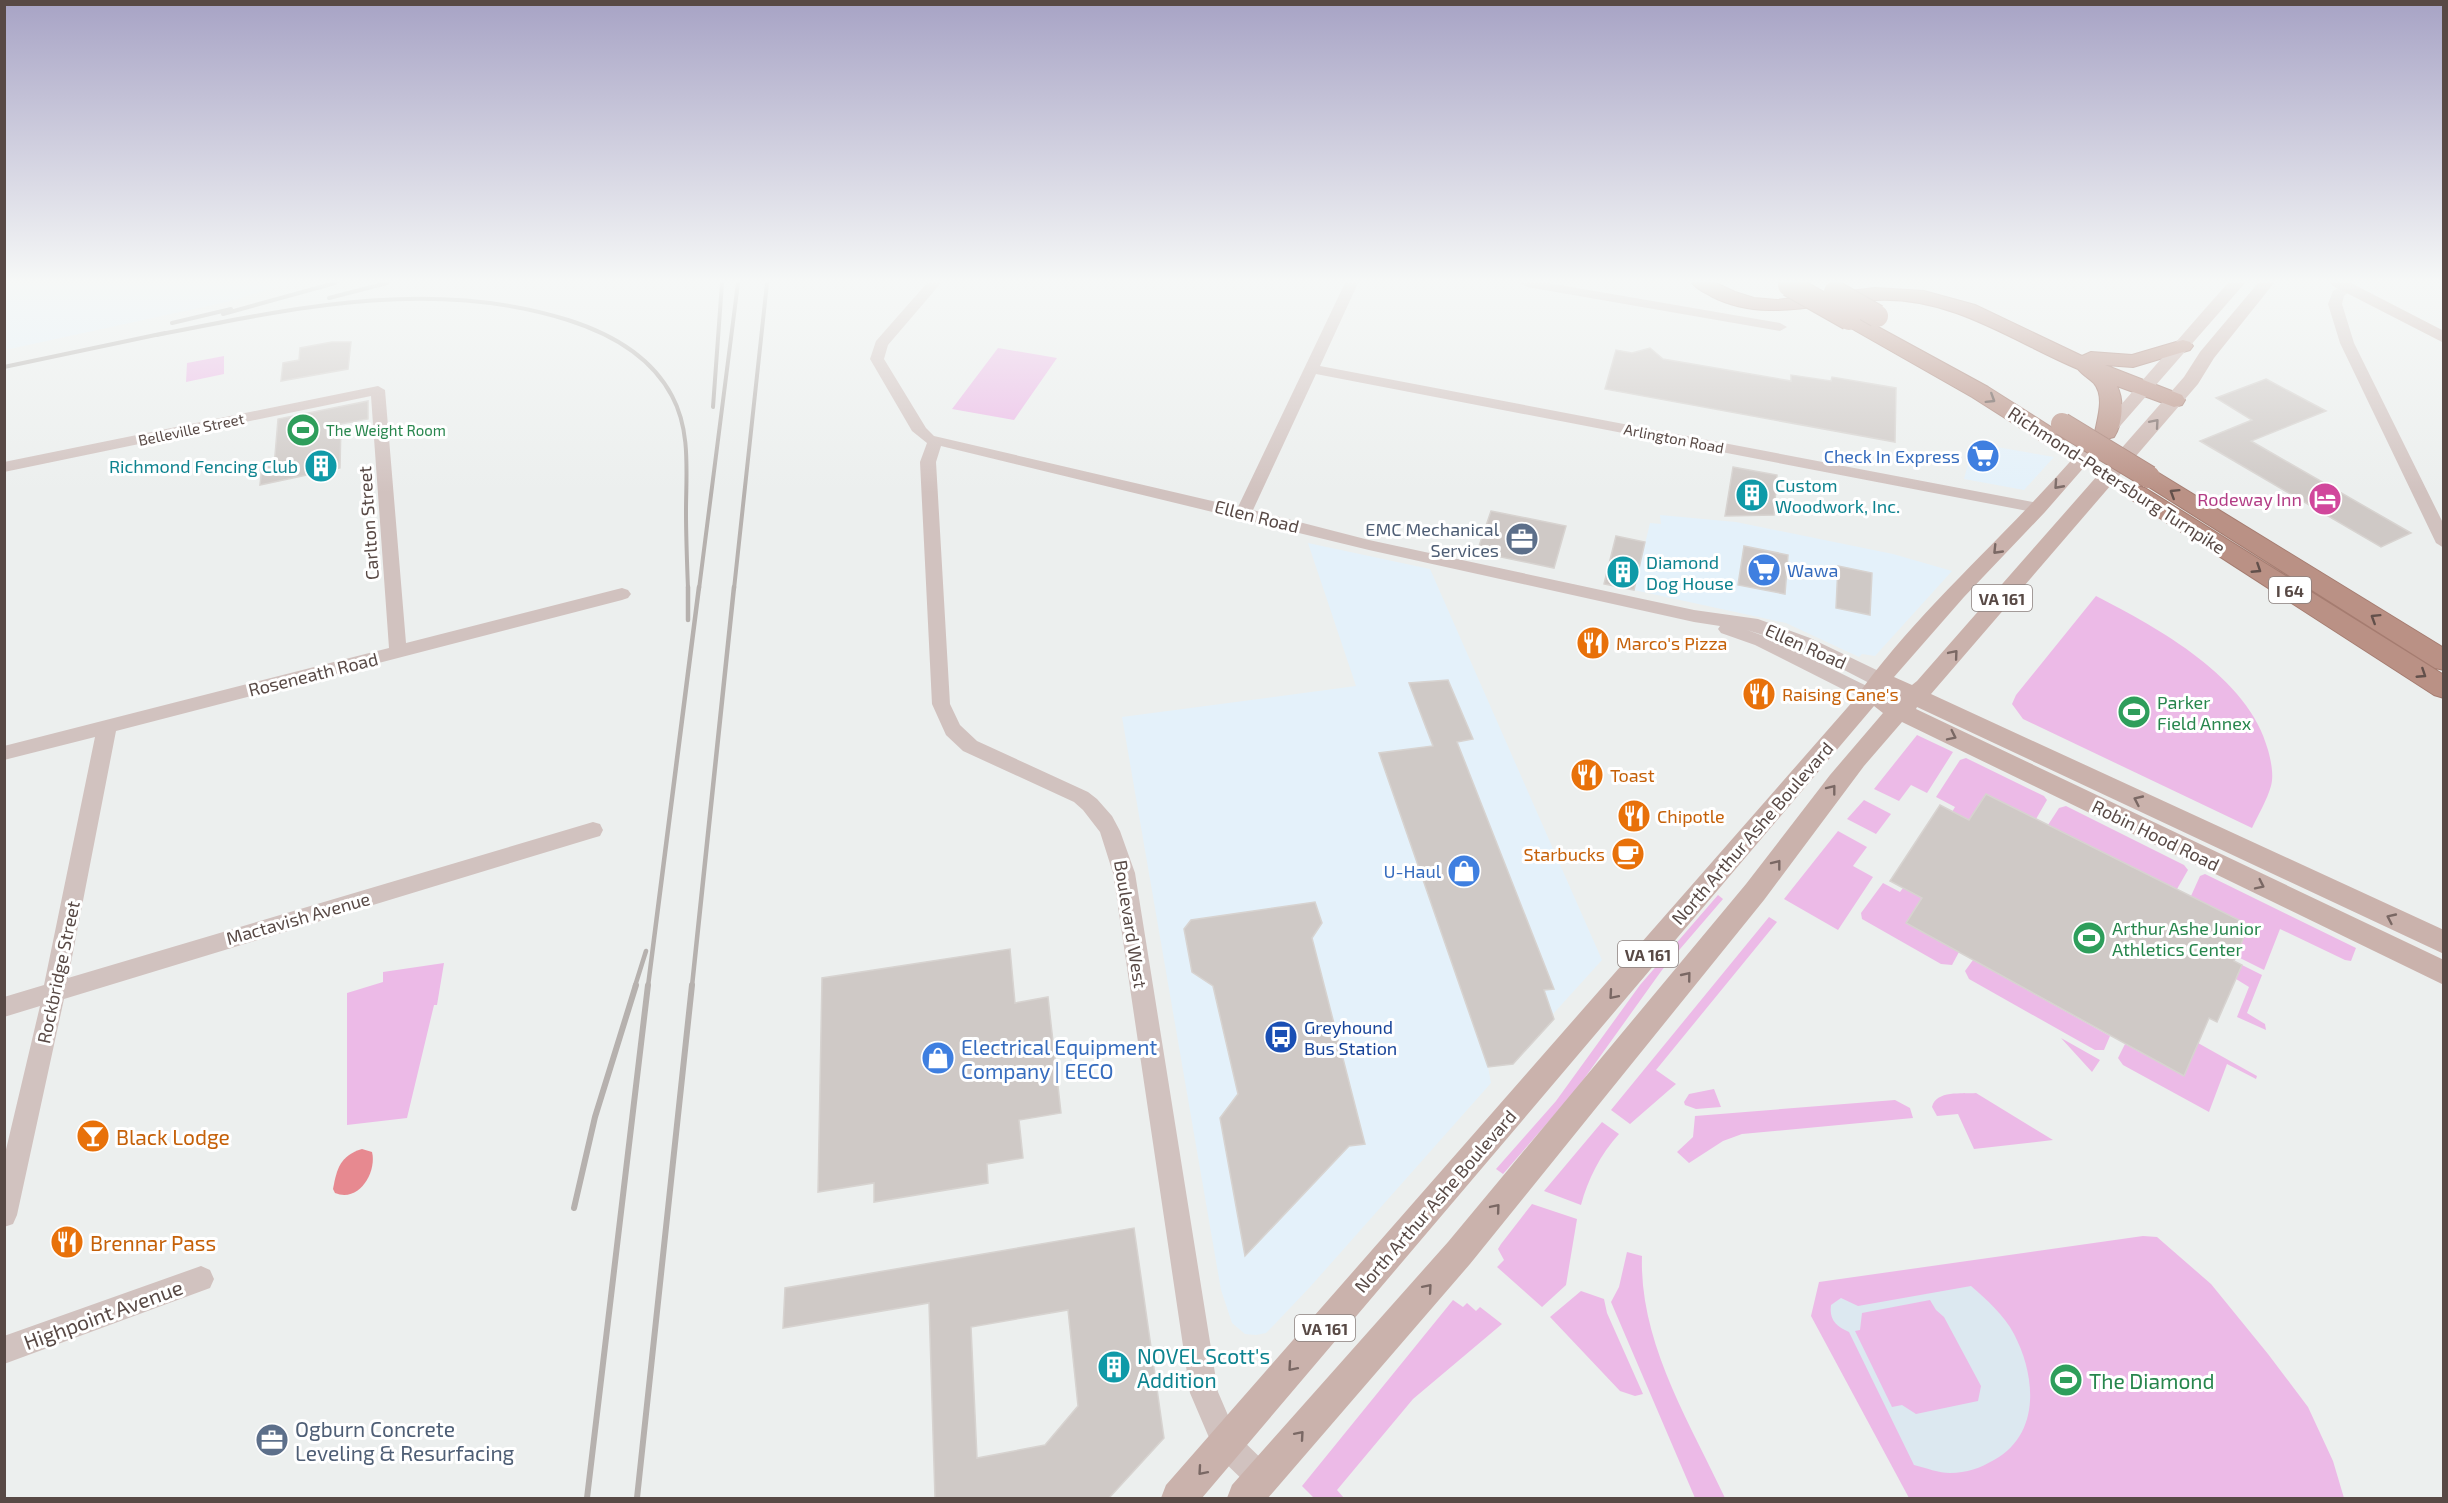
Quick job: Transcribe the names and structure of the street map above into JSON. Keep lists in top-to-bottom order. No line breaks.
{"streets":{"highway":["Richmond-Petersburg Turnpike","I 64"],"main road":["VA 161","North Arthur Ashe Boulevard","Robin Hood Road"],"street":["Belleville Street","Arlington Road","Ellen Road","Carlton Street","Roseneath Road","Mactavish Avenue","Boulevard West","Rockbridge Street","Highpoint Avenue"]},"crossings":[["Belleville Street","Carlton Street"],["Arlington Road","North Arthur Ashe Boulevard"],["Ellen Road","North Arthur Ashe Boulevard"],["Ellen Road","Robin Hood Road"],["Ellen Road","Boulevard West"],["Carlton Street","Roseneath Road"],["Roseneath Road","Rockbridge Street"],["North Arthur Ashe Boulevard","Robin Hood Road"],["North Arthur Ashe Boulevard","Boulevard West"],["Mactavish Avenue","Rockbridge Street"]],"places":{"sports":["The Weight Room","Parker Field Annex","Arthur Ashe Junior Athletics Center","The Diamond"],"supermarket":["Check In Express","Wawa"],"building":["Richmond Fencing Club","Custom Woodwork, Inc.","Diamond Dog House","NOVEL Scott's Addition"],"hotel":["Rodeway Inn"],"office":["EMC Mechanical Services","Ogburn Concrete Leveling & Resurfacing"],"restaurant":["Marco's Pizza","Raising Cane's","Toast","Chipotle","Brennar Pass"],"cafe":["Starbucks"],"shop":["U-Haul","Electrical Equipment Company | EECO"],"bus stop":["Greyhound Bus Station"],"bar":["Black Lodge"]}}
